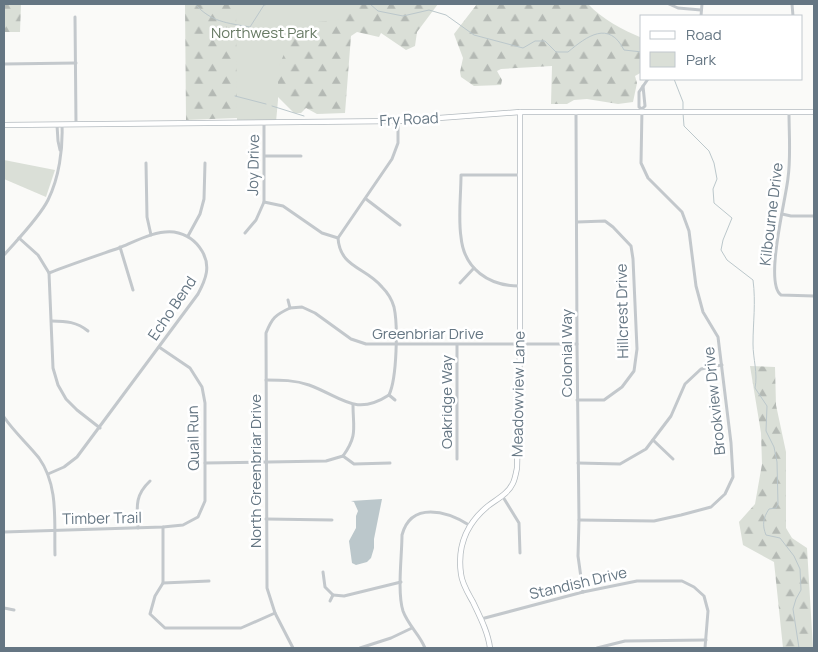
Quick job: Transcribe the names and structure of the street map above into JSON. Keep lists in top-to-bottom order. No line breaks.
{"streets":{"street":["Fry Road","Joy Drive","Kilbourne Drive","Echo Bend","Hillcrest Drive","Greenbriar Drive","Colonial Way","Meadowview Lane","Brookview Drive","Oakridge Way","Quail Run","North Greenbriar Drive","Timber Trail","Standish Drive"]},"crossings":[["Fry Road","Joy Drive"],["Fry Road","Kilbourne Drive"],["Fry Road","Colonial Way"],["Fry Road","Meadowview Lane"],["Fry Road","Brookview Drive"],["Echo Bend","Quail Run"],["Hillcrest Drive","Colonial Way"],["Greenbriar Drive","Colonial Way"],["Greenbriar Drive","Meadowview Lane"],["Greenbriar Drive","Oakridge Way"],["Greenbriar Drive","North Greenbriar Drive"],["Colonial Way","Brookview Drive"],["Colonial Way","Standish Drive"],["Meadowview Lane","Standish Drive"],["Quail Run","Timber Trail"]],"parks":["Northwest Park"],"legend":["Road","Park"]}
